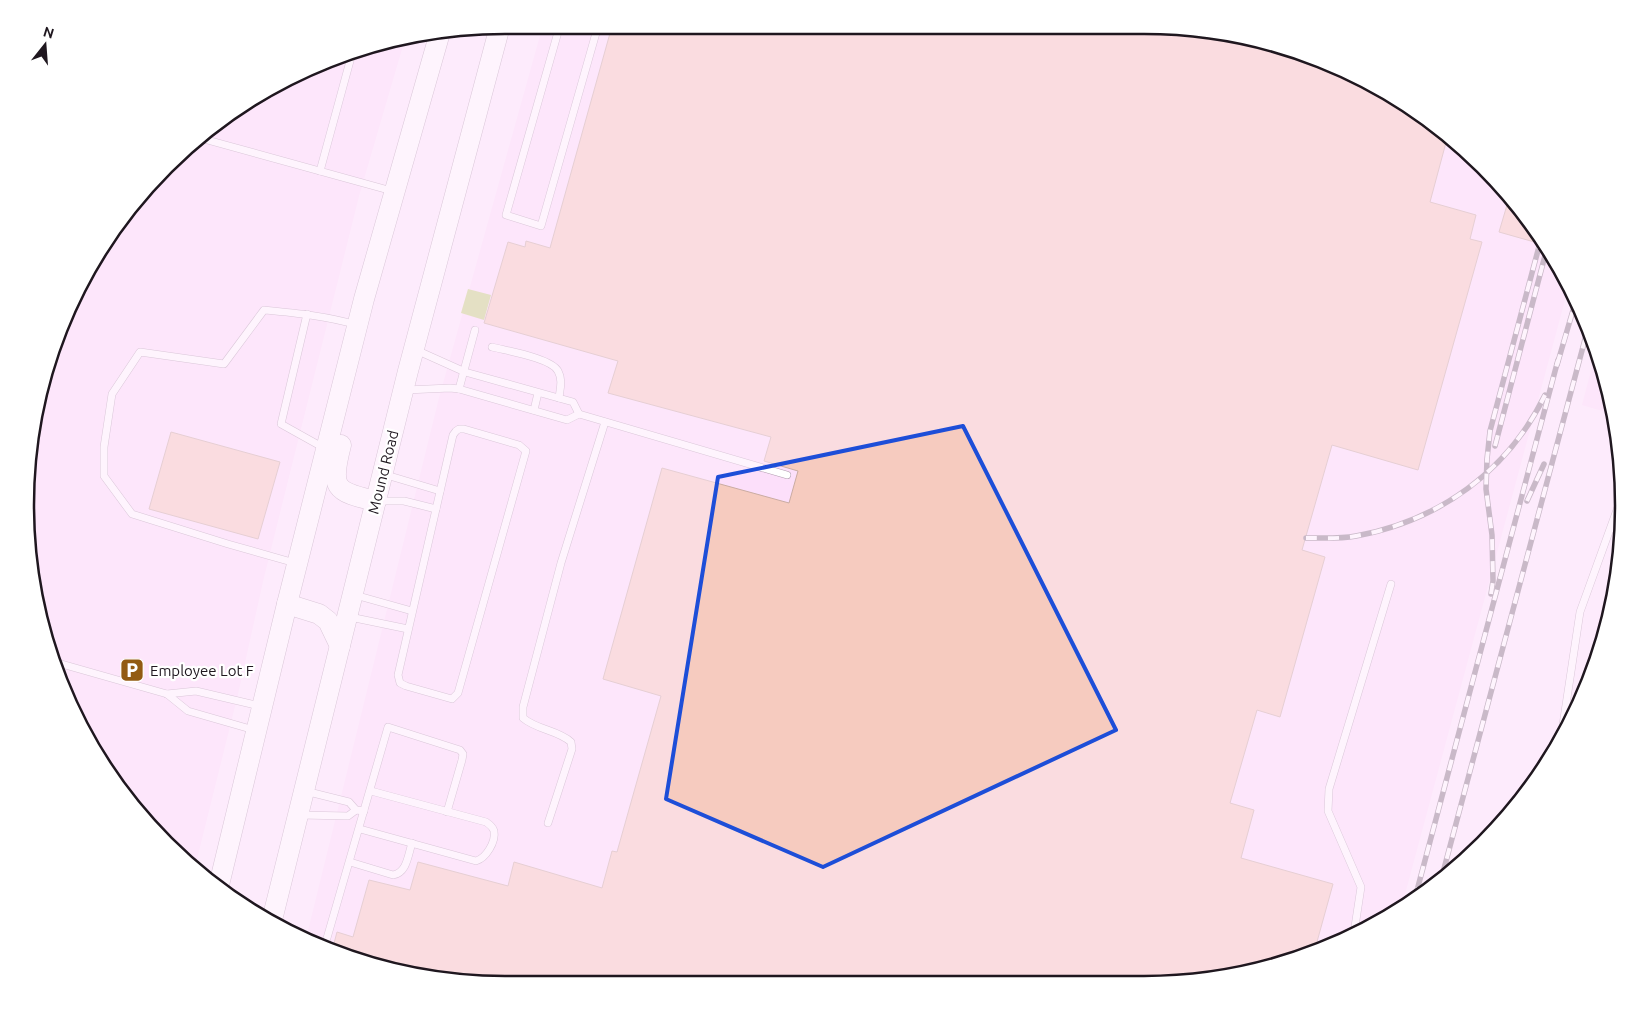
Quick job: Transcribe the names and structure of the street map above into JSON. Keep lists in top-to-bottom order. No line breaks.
{"streets":{"main road":["Mound Road"]},"places":{"parking":["Employee Lot F"]},"north":"top"}
